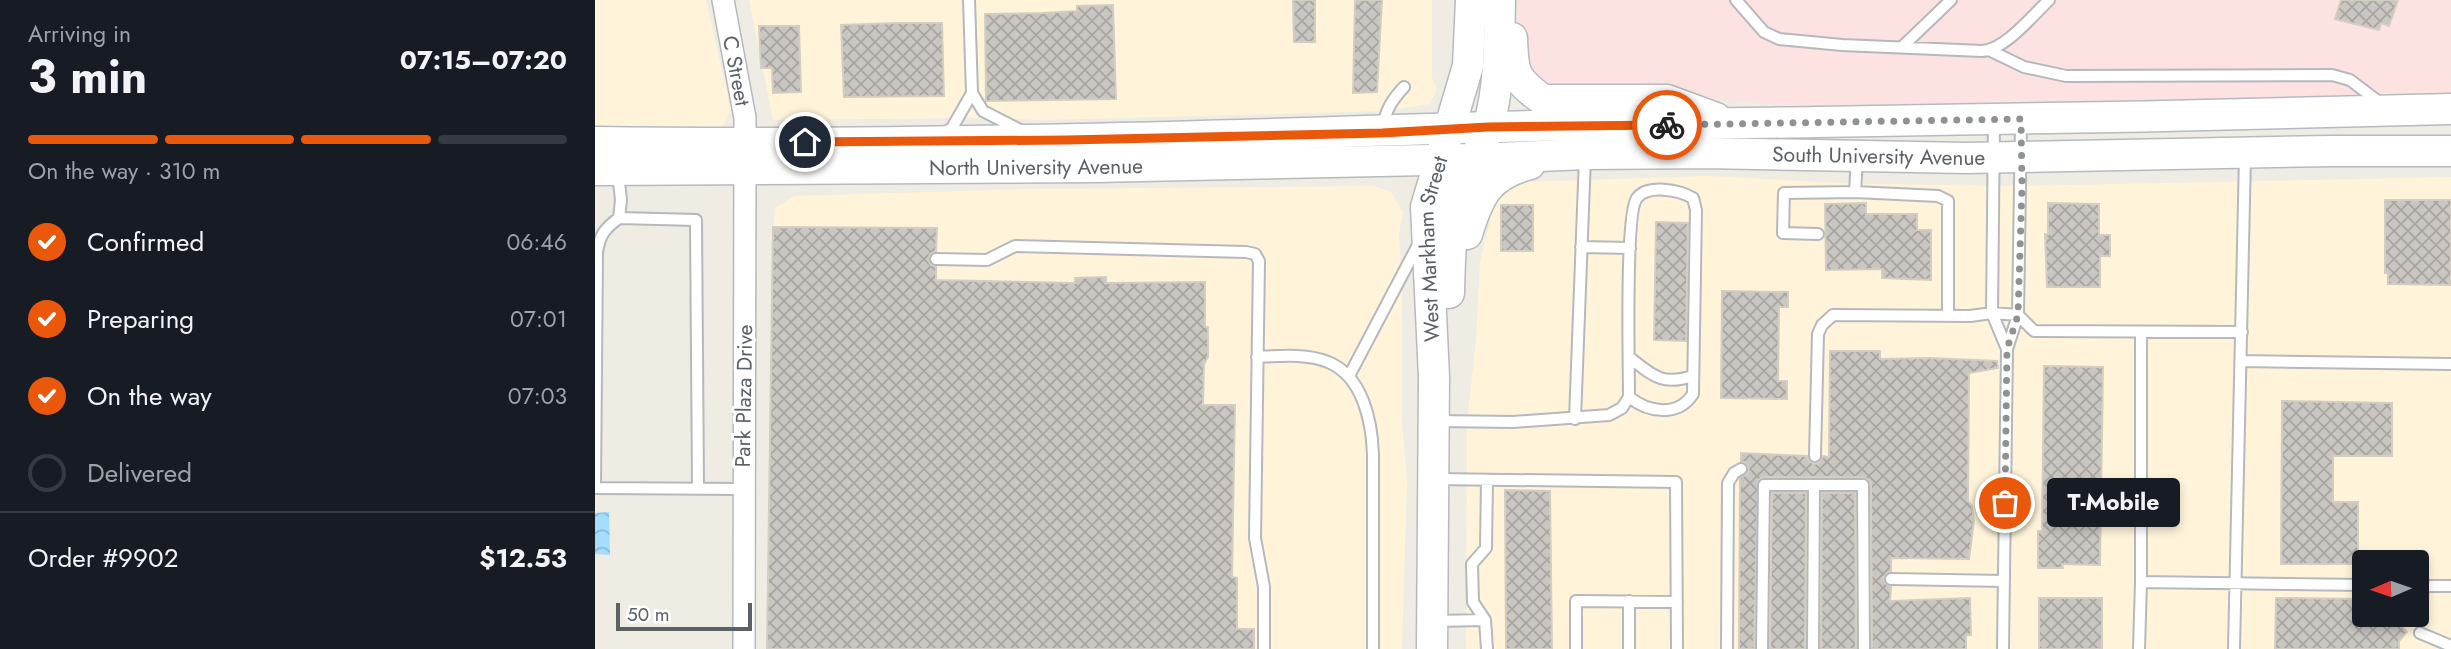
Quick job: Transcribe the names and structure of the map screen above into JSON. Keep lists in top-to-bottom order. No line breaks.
{"streets":{"main road":["South University Avenue","North University Avenue","West Markham Street"],"street":["C Street","Park Plaza Drive"]},"crossings":[["C Street","North University Avenue"],["C Street","Park Plaza Drive"],["South University Avenue","North University Avenue"],["South University Avenue","West Markham Street"],["North University Avenue","West Markham Street"],["North University Avenue","Park Plaza Drive"]],"places":["T-Mobile"],"scale_bar":"50 m","north":"left","page":{"heading":["3 min","Arriving in","07:15–07:20"],"panel":["Order #9902","$12.53"],"bar":"On the way · 310 m","list":[["Confirmed","06:46"],["Preparing","07:01"],["On the way","07:03"],"Delivered"],"bubble":"T-Mobile","scale":"50 m"}}
